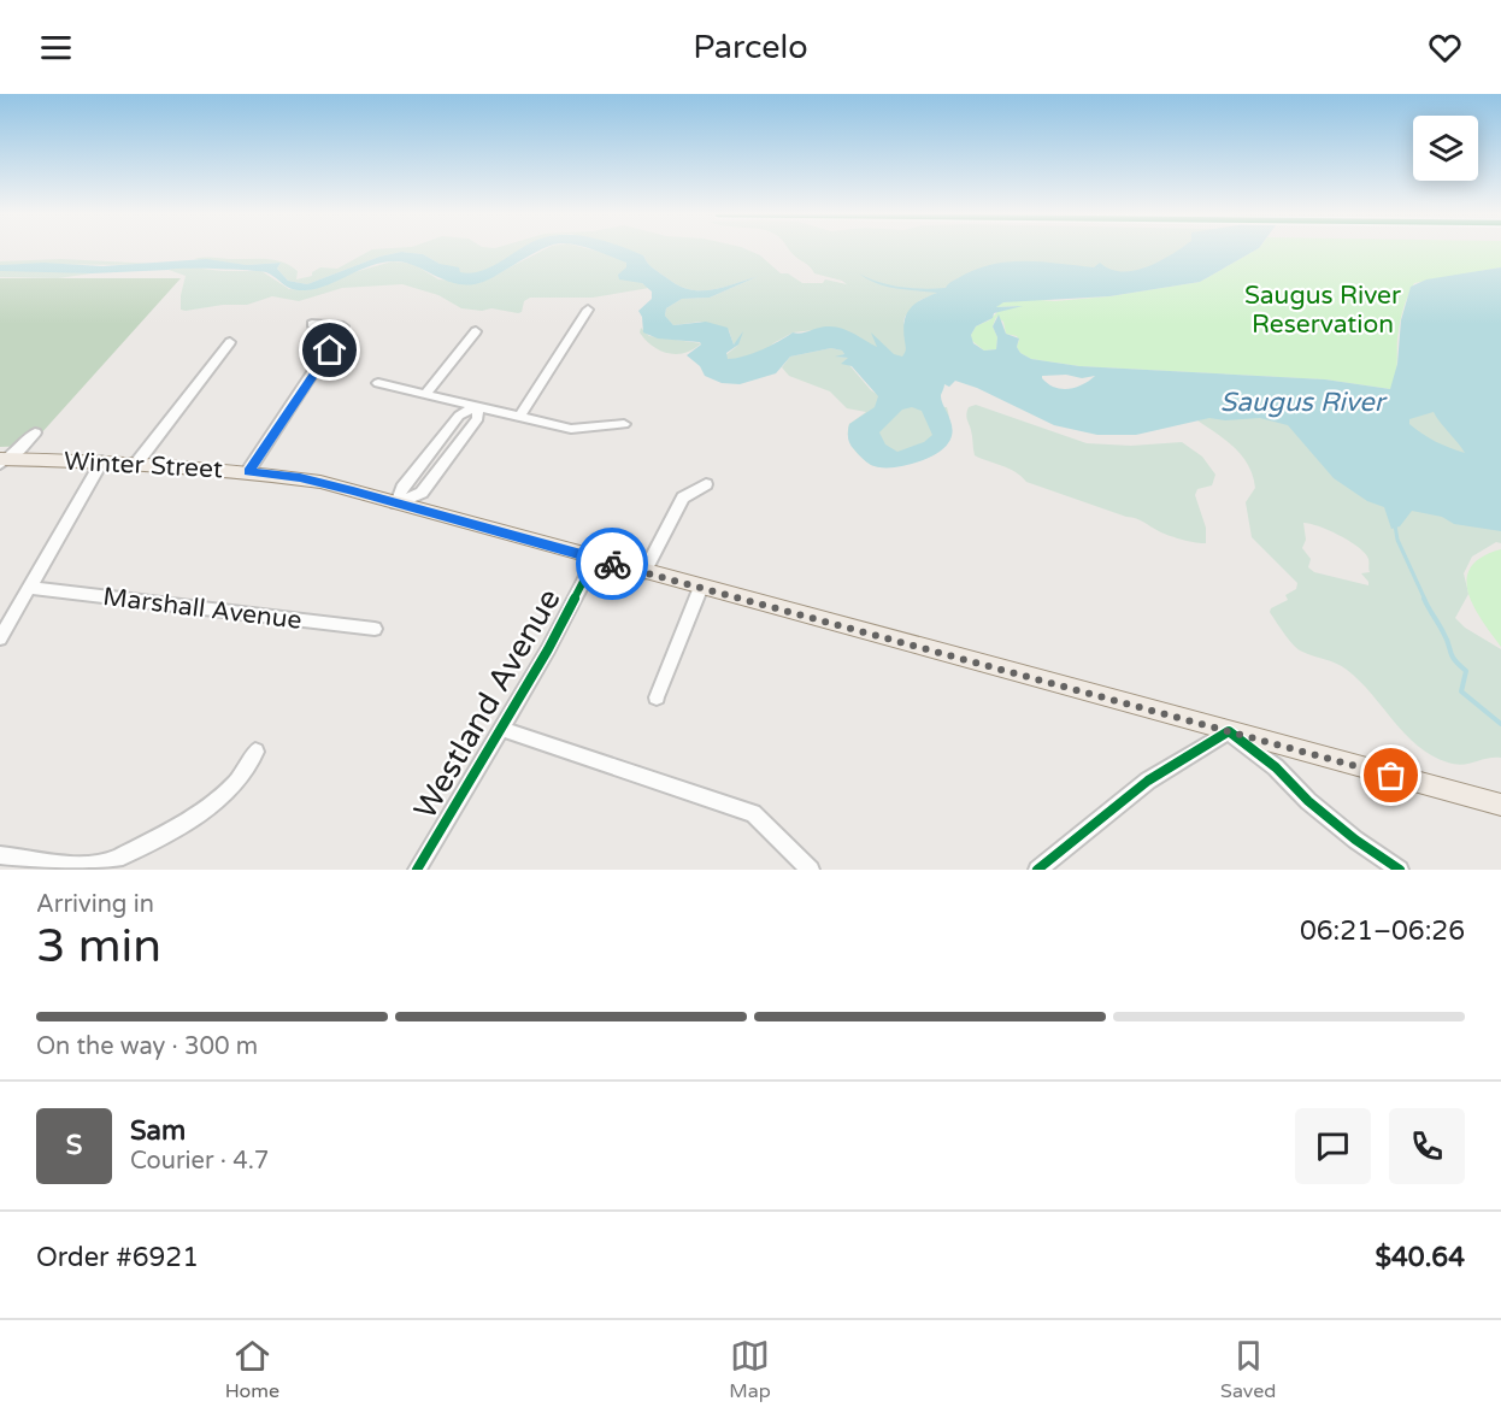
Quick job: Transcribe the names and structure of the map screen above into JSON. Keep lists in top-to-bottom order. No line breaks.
{"streets":{"main road":["Winter Street"],"street":["Marshall Avenue","Westland Avenue"]},"crossings":[["Winter Street","Westland Avenue"]],"water":["Saugus River"],"parks":["Saugus River Reservation"],"page":{"header":"Parcelo","heading":["3 min","Arriving in","06:21–06:26"],"panel":["Sam","Courier · 4.7","Order #6921","$40.64"],"bar":"On the way · 300 m","round":"S","tabs":["Home","Map","Saved"]}}
